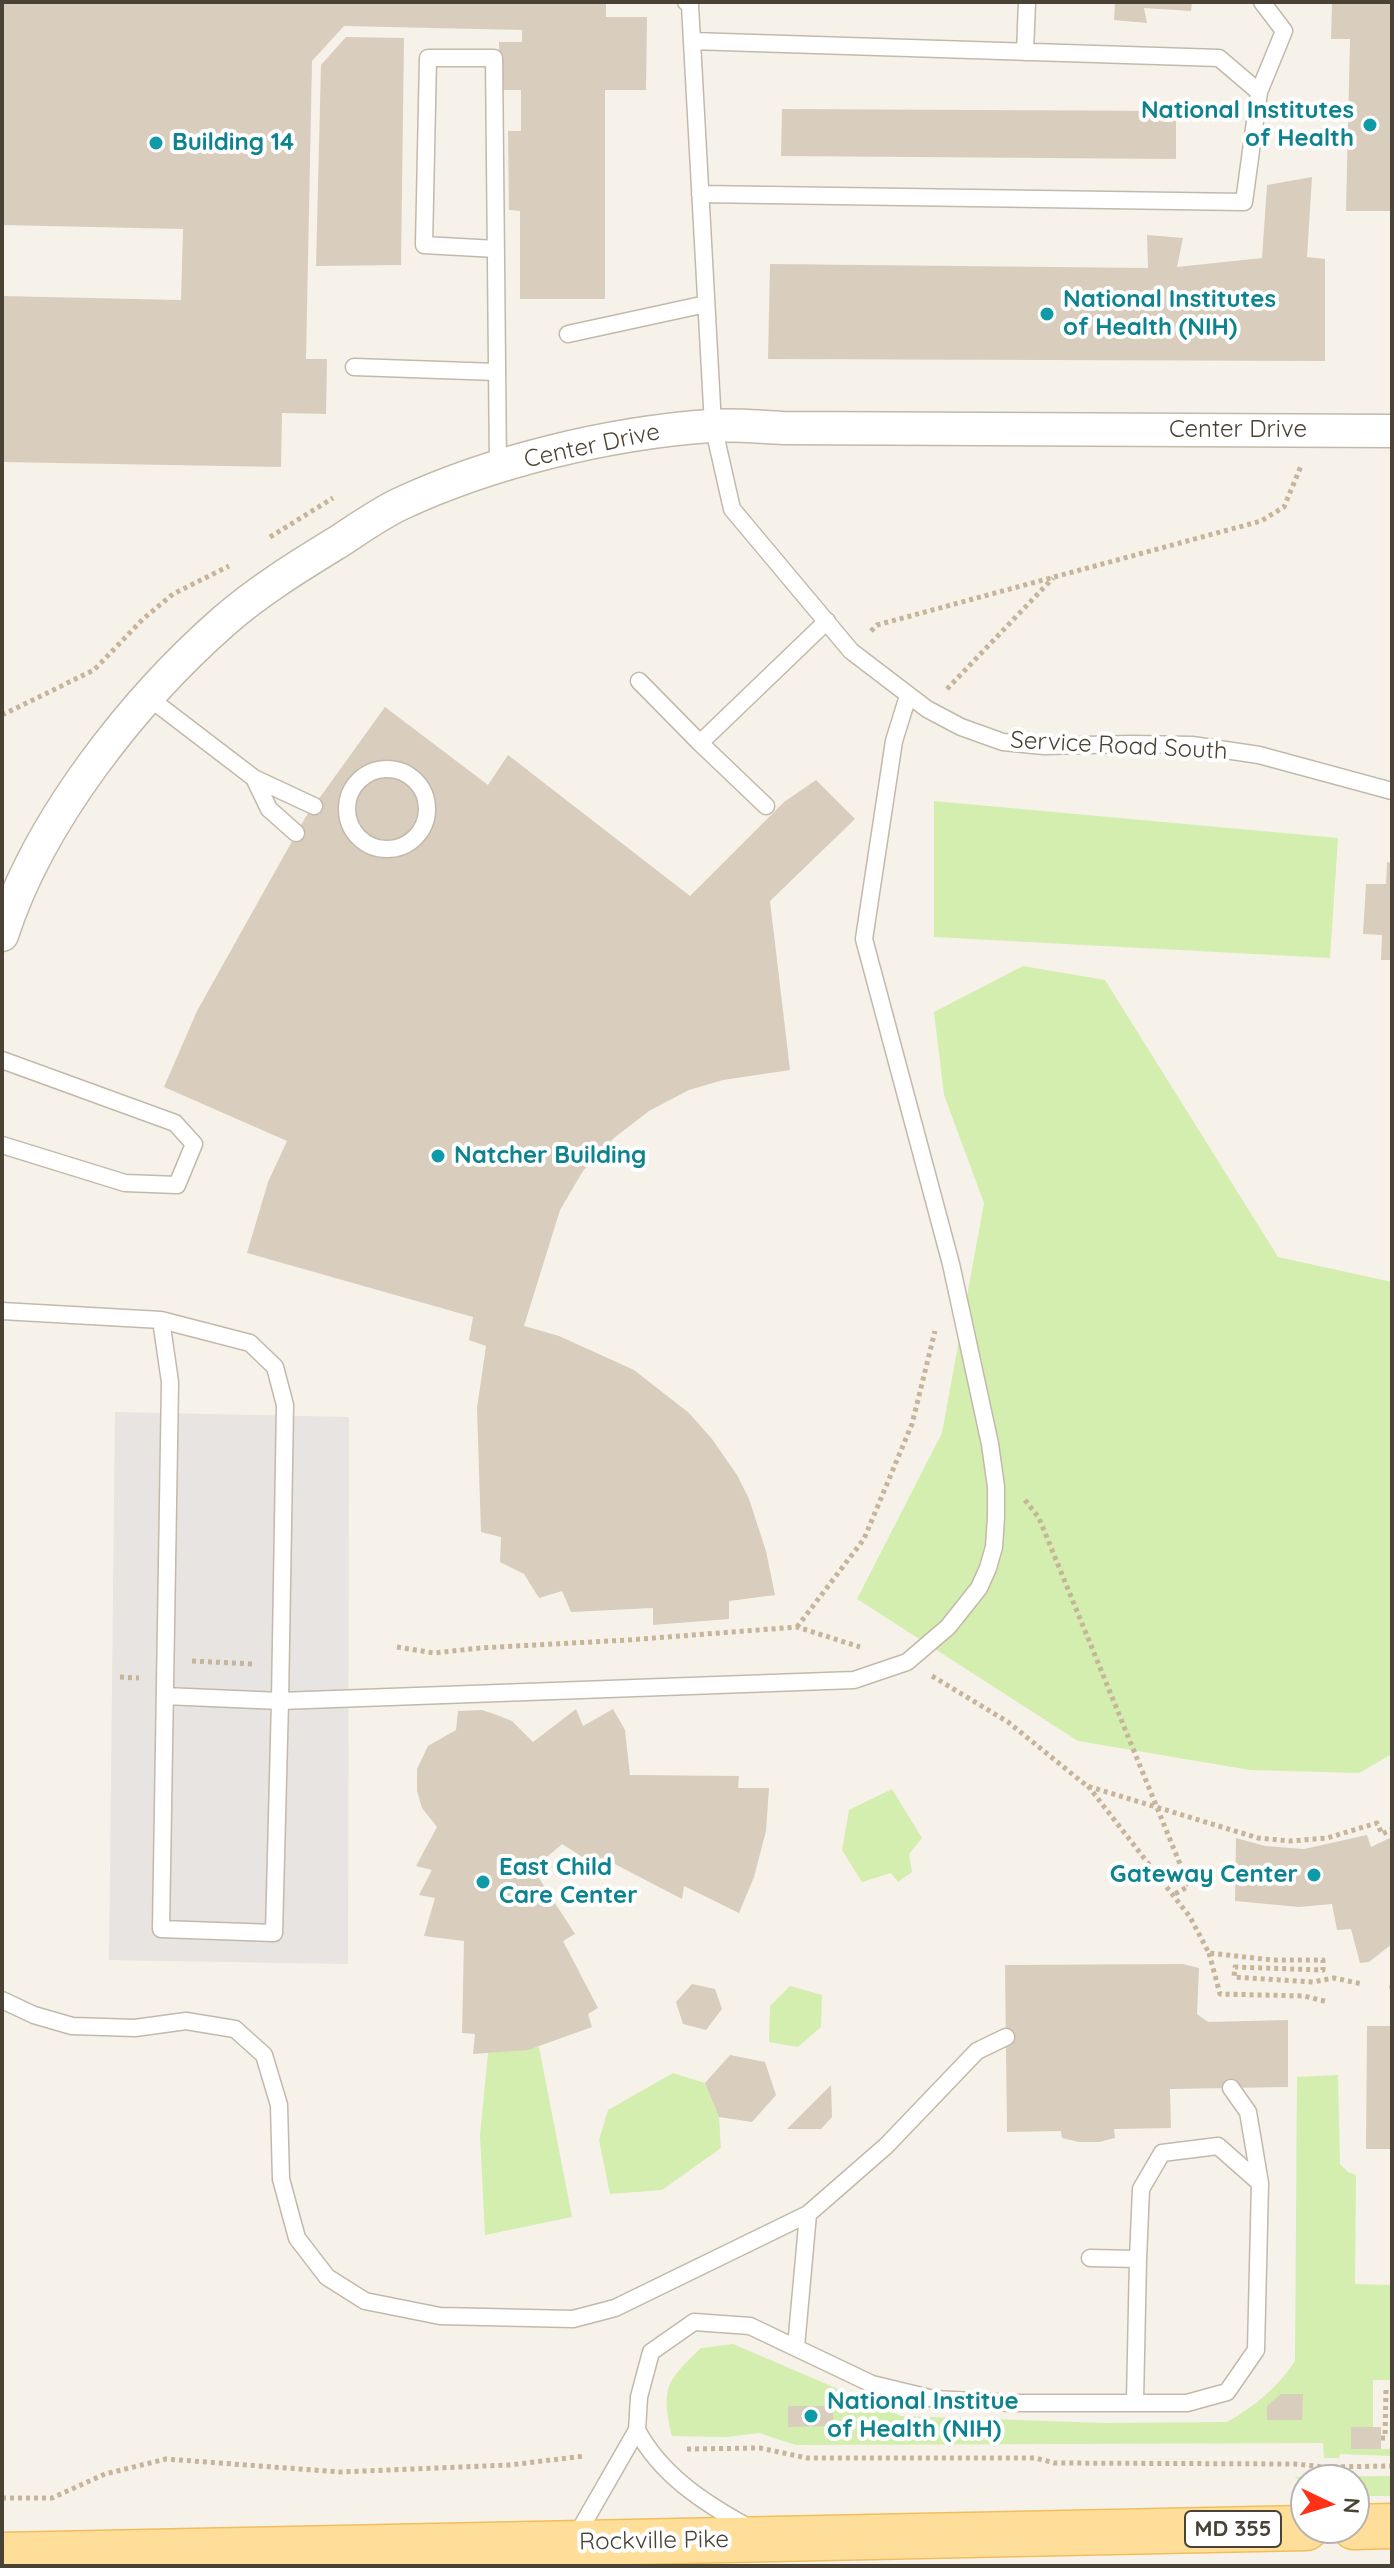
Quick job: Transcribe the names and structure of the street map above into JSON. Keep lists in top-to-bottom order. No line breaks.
{"streets":{"main road":["MD 355","Rockville Pike"],"street":["Center Drive"],"lane":["Service Road South"]},"crossings":[["Center Drive","Service Road South"]],"places":["National Institutes of Health","Building 14","National Institutes of Health (NIH)","Natcher Building","Gateway Center","East Child Care Center","National Institue of Health (NIH)"],"north":"right"}
